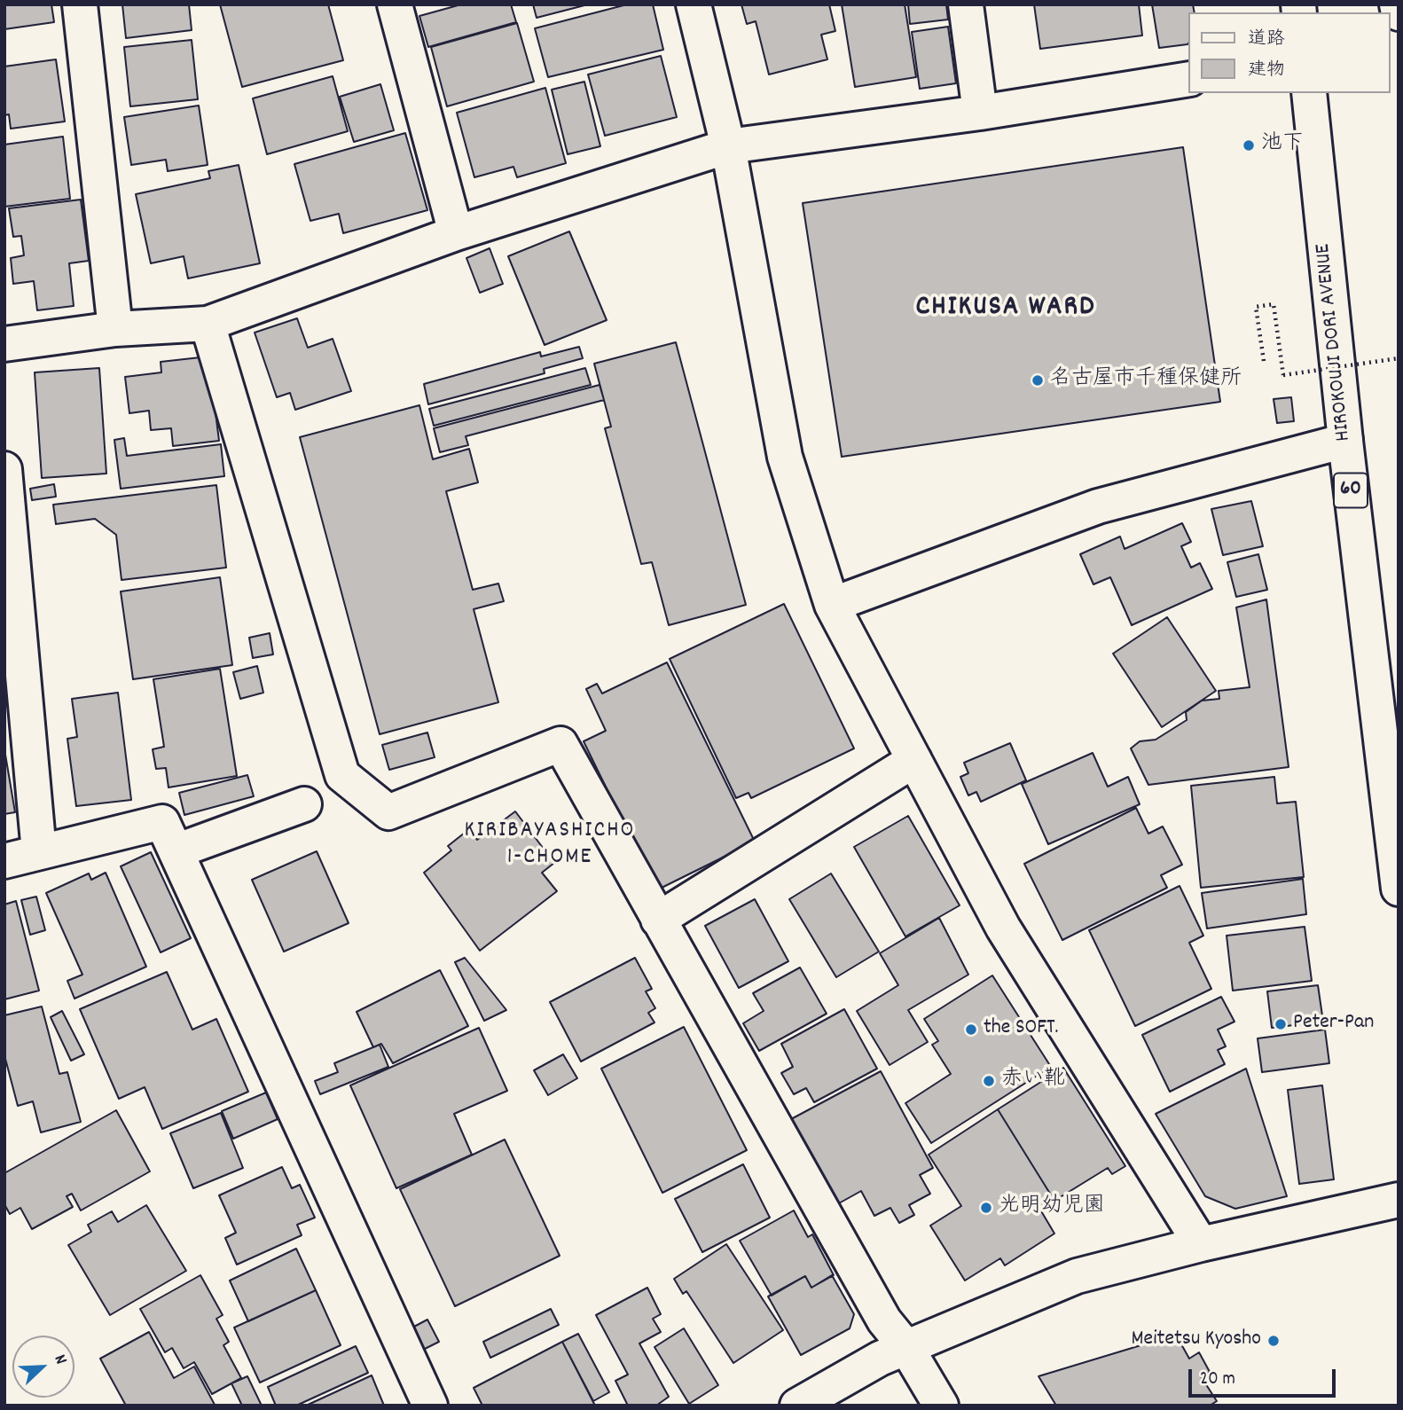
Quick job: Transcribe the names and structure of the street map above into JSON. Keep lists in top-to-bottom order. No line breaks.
{"streets":{"street":["HIROKOUJI DORI AVENUE","60"]},"districts":["CHIKUSA WARD","KIRIBAYASHICHO 1-CHOME"],"places":["池下","名古屋市千種保健所","Peter-Pan","the SOFT.","赤い靴","光明幼児園","Meitetsu Kyosho"],"legend":["道路","建物"],"scale_bar":"20 m","north":"top right"}
